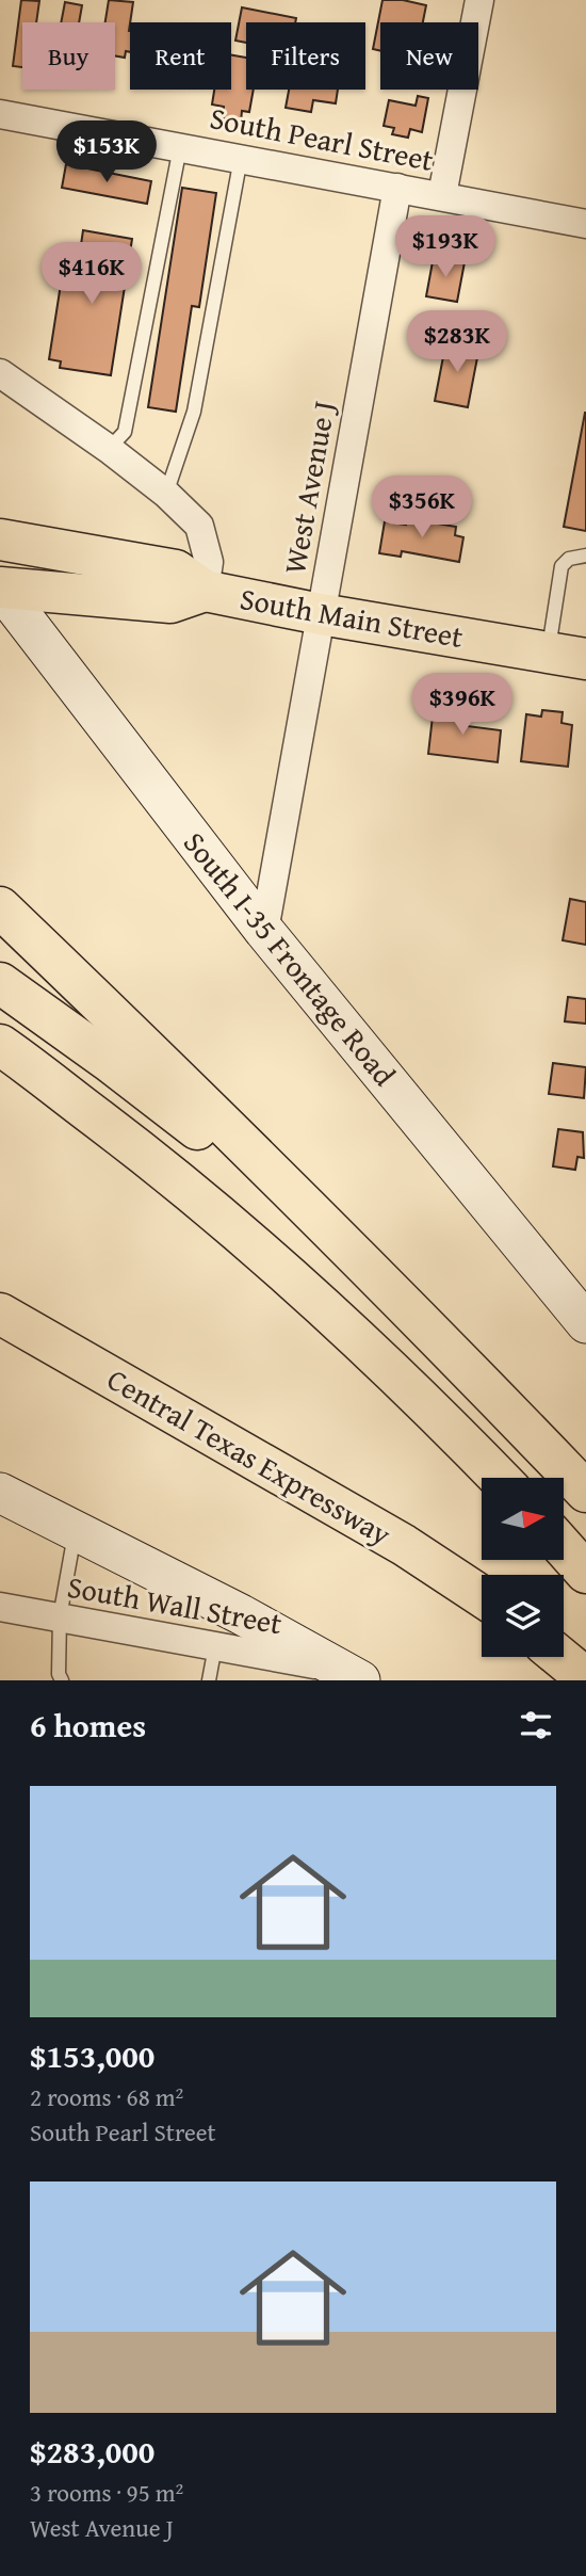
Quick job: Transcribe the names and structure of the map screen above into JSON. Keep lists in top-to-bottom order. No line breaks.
{"streets":{"main road":["South Main Street","South I-35 Frontage Road","Central Texas Expressway"],"street":["South Pearl Street","West Avenue J","South Wall Street"]},"crossings":[["South Pearl Street","West Avenue J"],["West Avenue J","South Main Street"],["West Avenue J","South I-35 Frontage Road"],["South Main Street","South I-35 Frontage Road"]],"north":"right","page":{"chip":["Buy","Rent","Filters","New"],"price":["$153K","$193K","$416K","$283K","$356K","$396K"],"heading":"6 homes","list":[{"name":"$153,000","note":"2 rooms · 68 m² · South Pearl Street"},{"name":"$283,000","note":"3 rooms · 95 m² · West Avenue J"}]}}
